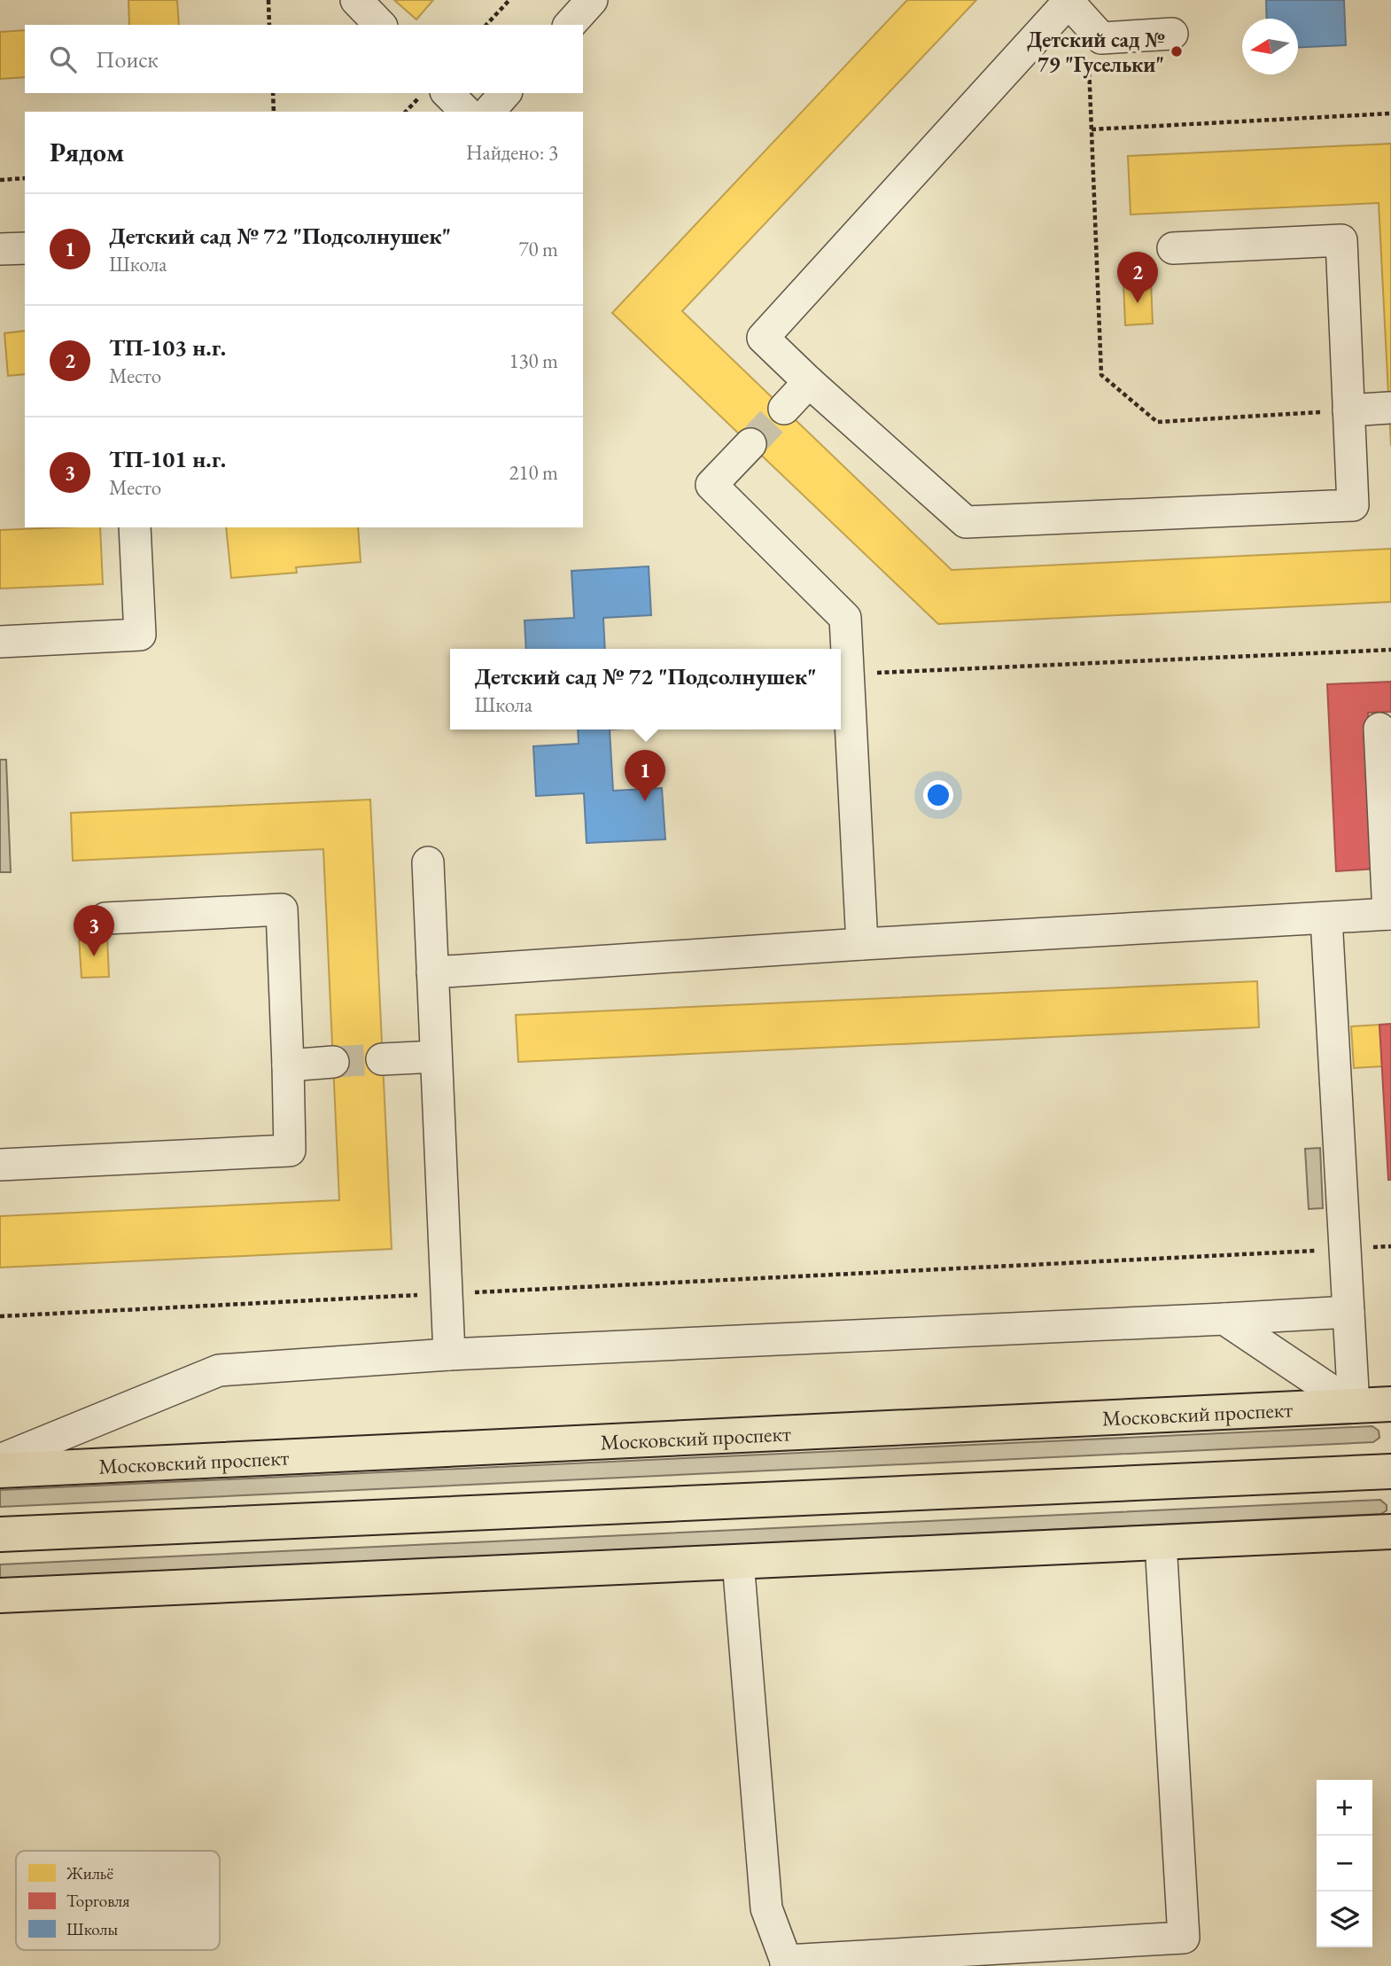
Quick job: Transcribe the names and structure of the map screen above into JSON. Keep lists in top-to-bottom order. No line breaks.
{"streets":{"main road":["Московский проспект"]},"places":["Детский сад № 79 \"Гусельки\""],"legend":["Жильё","Торговля","Школы"],"north":"left","page":{"search":"Поиск","heading":["Рядом","Найдено: 3"],"list":[{"mark":"1","name":"Детский сад № 72 \"Подсолнушек\"","note":"Школа","value":"70 m"},{"mark":"2","name":"ТП-103 н.г.","note":"Место","value":"130 m"},{"mark":"3","name":"ТП-101 н.г.","note":"Место","value":"210 m"}],"pins":["2","1","3"],"popup":["Детский сад № 72 \"Подсолнушек\"","Школа"],"map_buttons":["+","−"]}}
